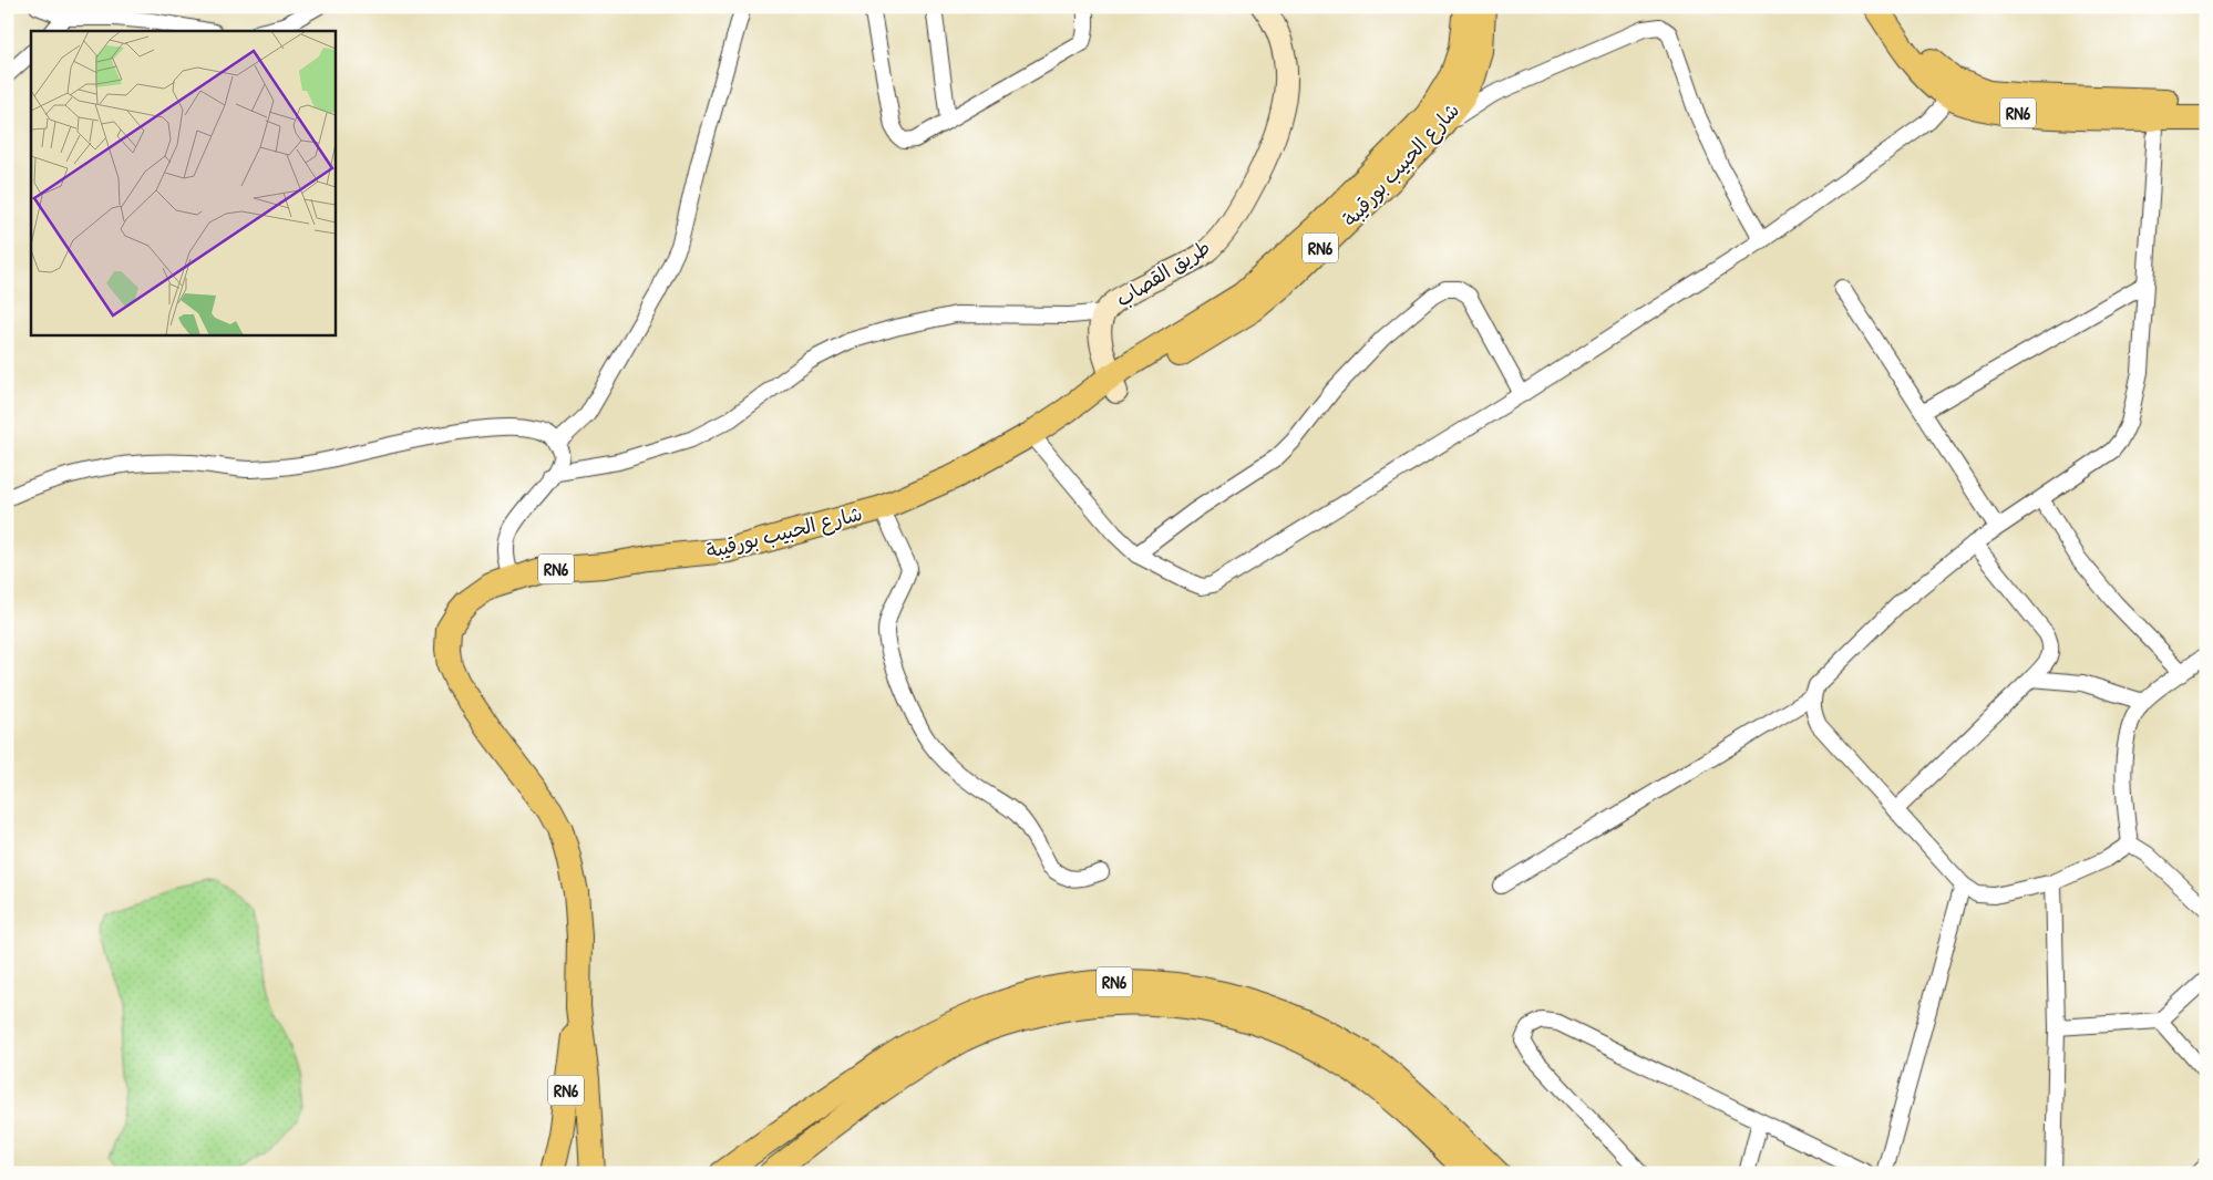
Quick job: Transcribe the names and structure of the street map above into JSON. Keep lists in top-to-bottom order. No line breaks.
{"streets":{"main road":["RN6","شارع الحبيب بورقيبة","طريق القصاب"]},"crossings":[["شارع الحبيب بورقيبة","طريق القصاب"]]}
